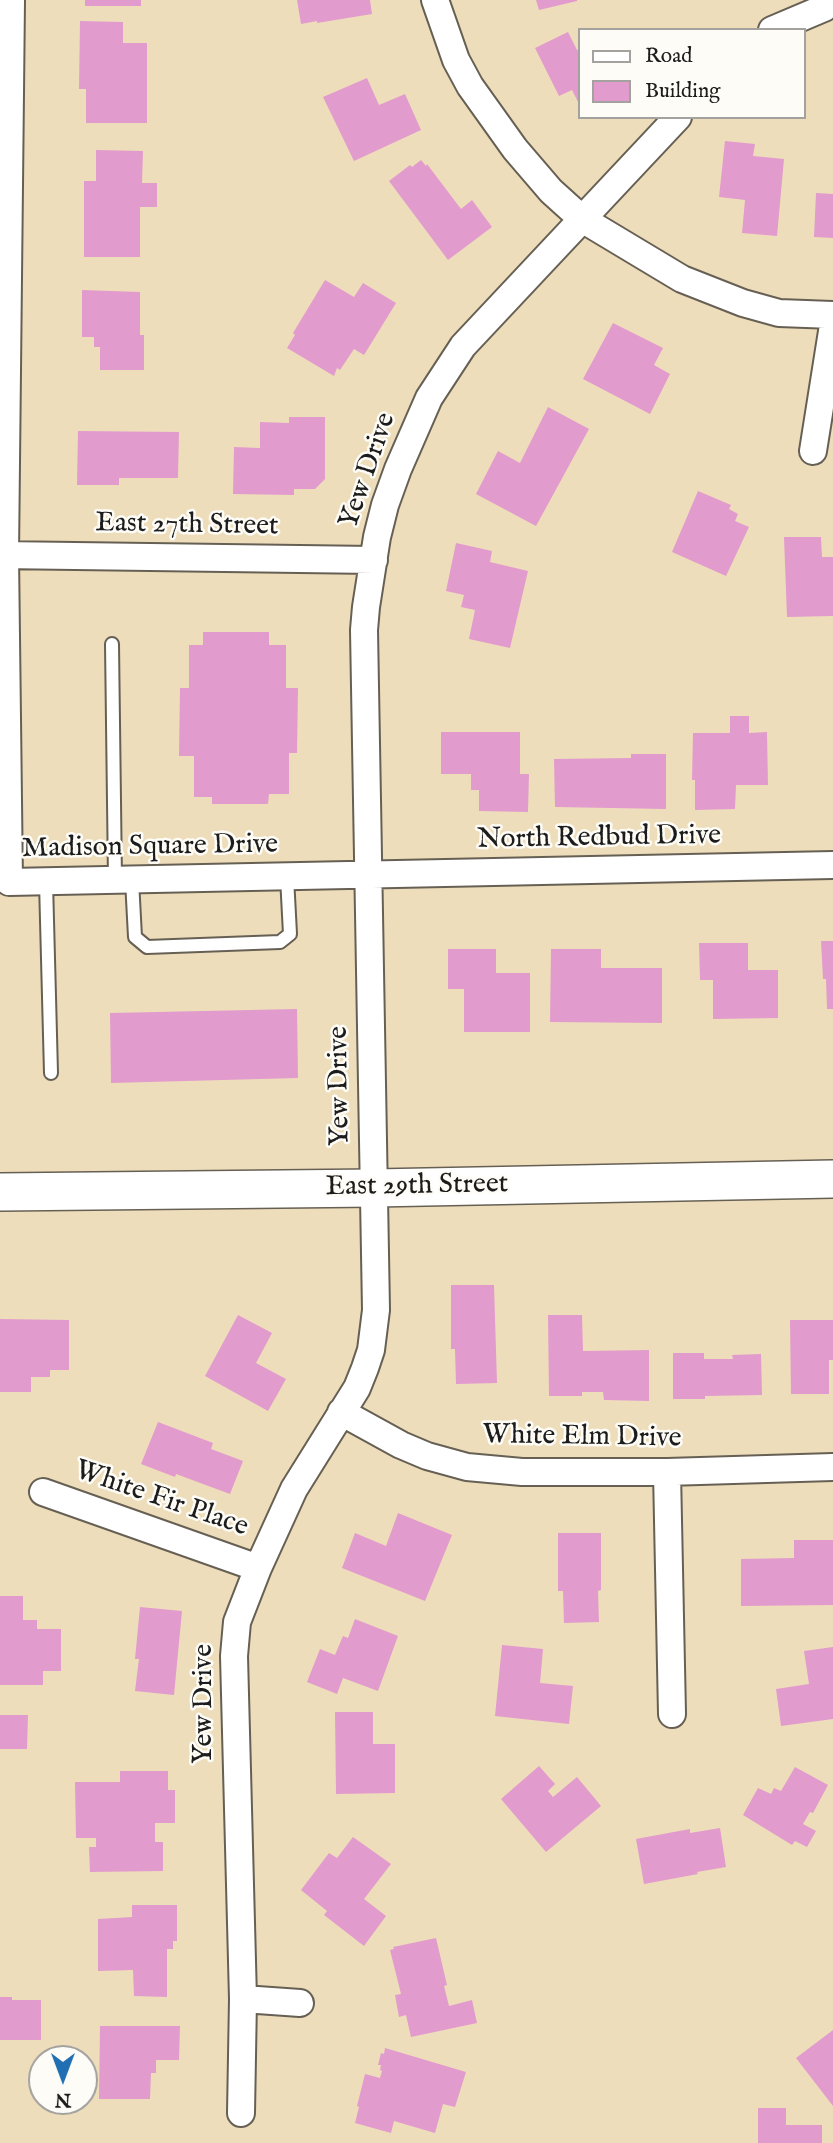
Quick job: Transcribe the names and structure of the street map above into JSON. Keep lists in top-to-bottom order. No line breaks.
{"streets":{"main road":["East 29th Street"],"street":["Yew Drive","East 27th Street","North Redbud Drive","Madison Square Drive","White Elm Drive","White Fir Place"]},"crossings":[["Yew Drive","East 27th Street"],["Yew Drive","North Redbud Drive"],["Yew Drive","Madison Square Drive"],["Yew Drive","East 29th Street"],["Yew Drive","White Elm Drive"],["Yew Drive","White Fir Place"],["East 27th Street","Madison Square Drive"],["North Redbud Drive","Madison Square Drive"]],"legend":["Road","Building"],"north":"bottom"}
